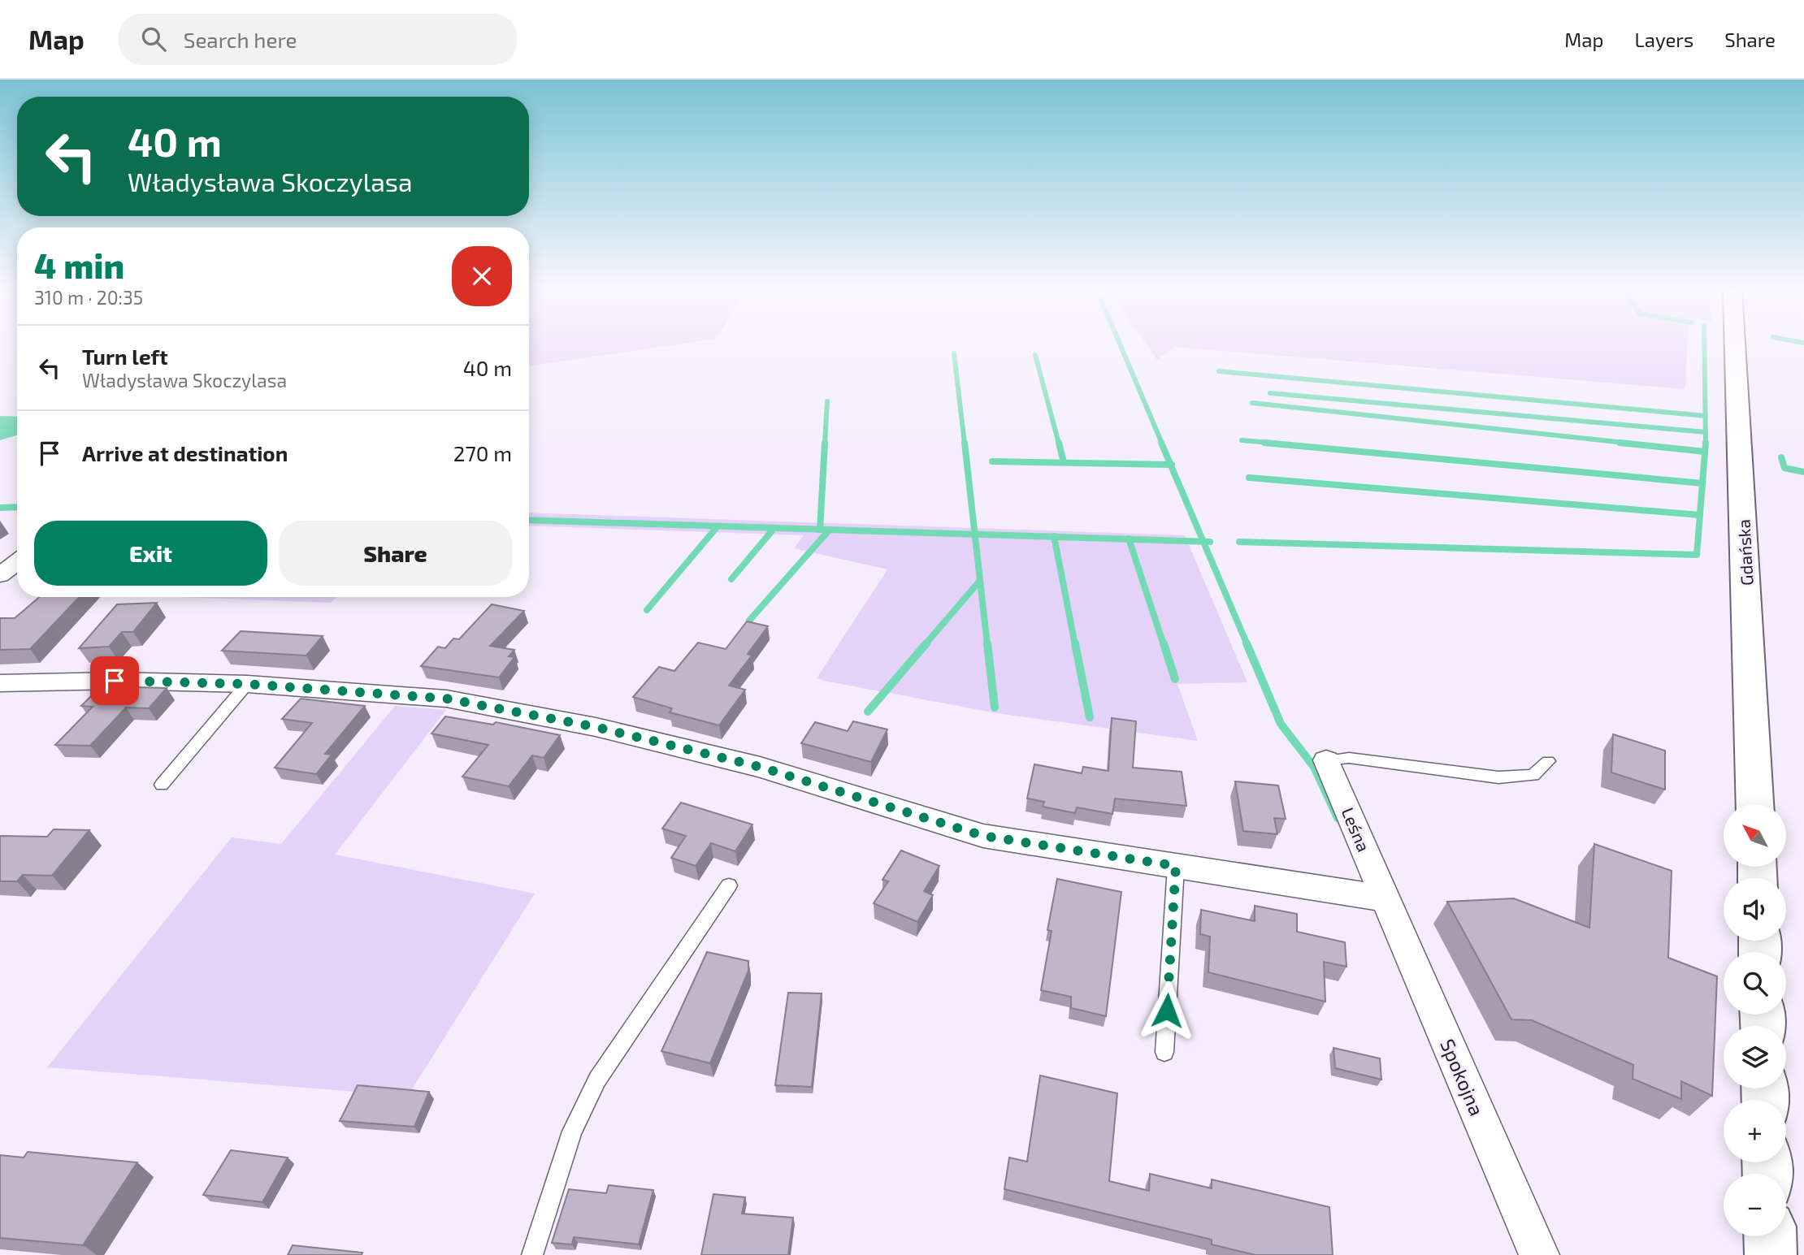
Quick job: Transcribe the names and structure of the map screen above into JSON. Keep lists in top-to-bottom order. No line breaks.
{"streets":{"main road":["Gdańska"],"street":["Leśna","Spokojna"]},"crossings":[["Leśna","Spokojna"]],"north":"top left","page":{"header":"Map","search":"Search here","nav":["Map","Layers","Share"],"turn":["40 m","Władysława Skoczylasa"],"heading":["4 min","310 m · 20:35"],"list":[{"name":"Turn left","note":"Władysława Skoczylasa","value":"40 m"},{"name":"Arrive at destination","value":"270 m"}],"buttons":["Exit","Share"],"map_buttons":["+","−"]}}
